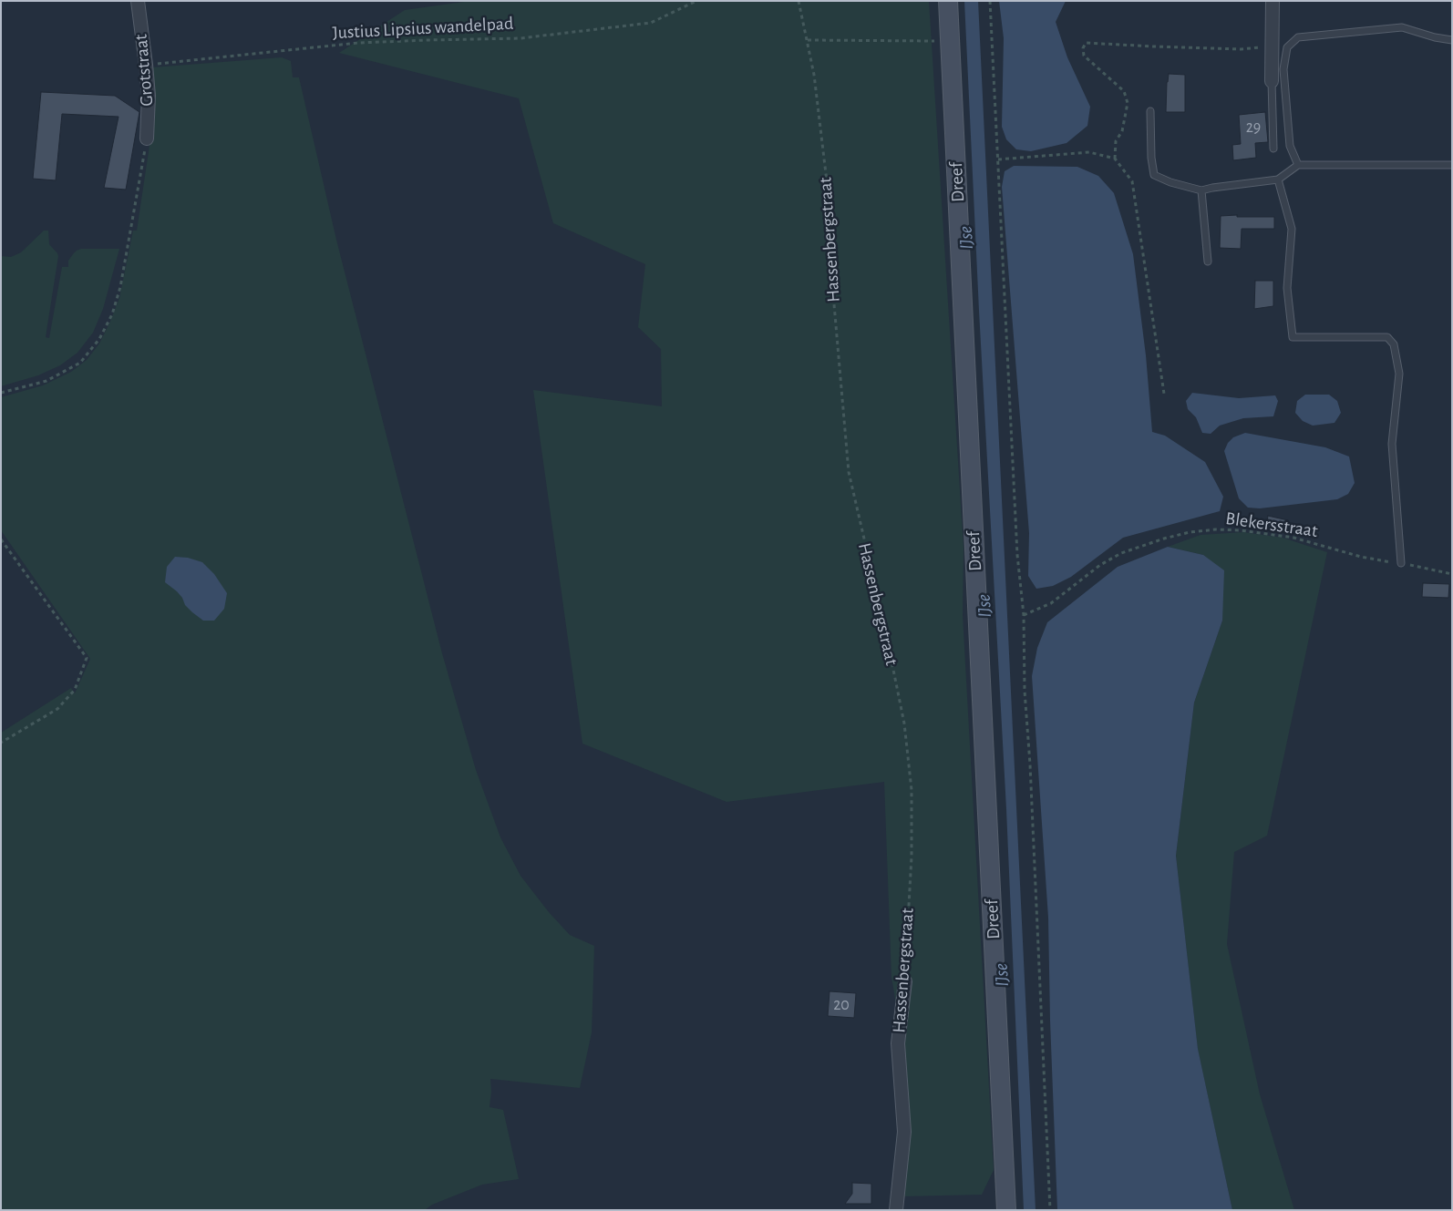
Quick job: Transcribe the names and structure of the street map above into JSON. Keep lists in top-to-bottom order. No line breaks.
{"streets":{"main road":["Dreef"],"street":["Grotstraat","Hassenbergstraat"],"path":["Justius Lipsius wandelpad","Blekersstraat"]},"crossings":[["Justius Lipsius wandelpad","Grotstraat"]],"water":["IJse"],"house_numbers":["29","20"]}
